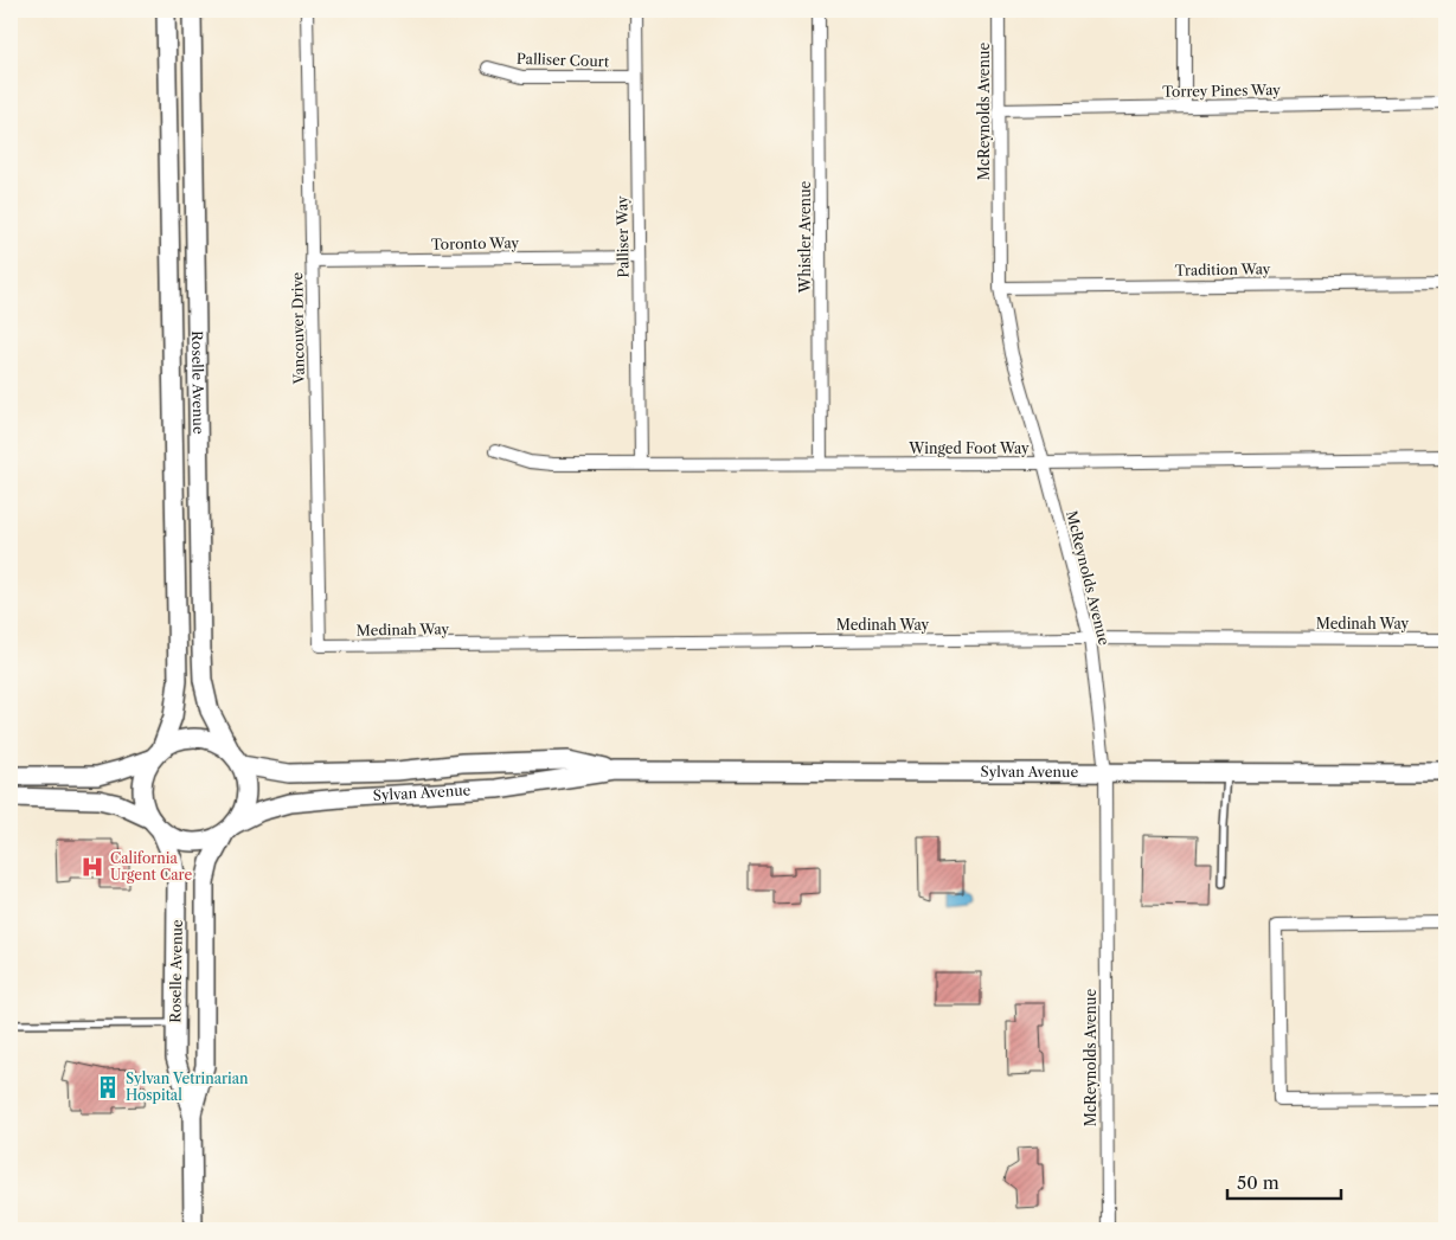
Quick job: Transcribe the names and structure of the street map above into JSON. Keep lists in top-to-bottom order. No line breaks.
{"streets":{"main road":["Roselle Avenue","Sylvan Avenue"],"street":["Palliser Court","Torrey Pines Way","McReynolds Avenue","Palliser Way","Whistler Avenue","Toronto Way","Tradition Way","Vancouver Drive","Winged Foot Way","Medinah Way"]},"crossings":[["Palliser Court","Palliser Way"],["Torrey Pines Way","McReynolds Avenue"],["McReynolds Avenue","Tradition Way"],["McReynolds Avenue","Winged Foot Way"],["McReynolds Avenue","Medinah Way"],["McReynolds Avenue","Sylvan Avenue"],["Palliser Way","Toronto Way"],["Palliser Way","Winged Foot Way"],["Whistler Avenue","Winged Foot Way"],["Toronto Way","Vancouver Drive"],["Vancouver Drive","Medinah Way"],["Roselle Avenue","Sylvan Avenue"]],"places":{"hospital":["California Urgent Care"],"building":["Sylvan Vetrinarian Hospital"]},"scale_bar":"50 m"}
